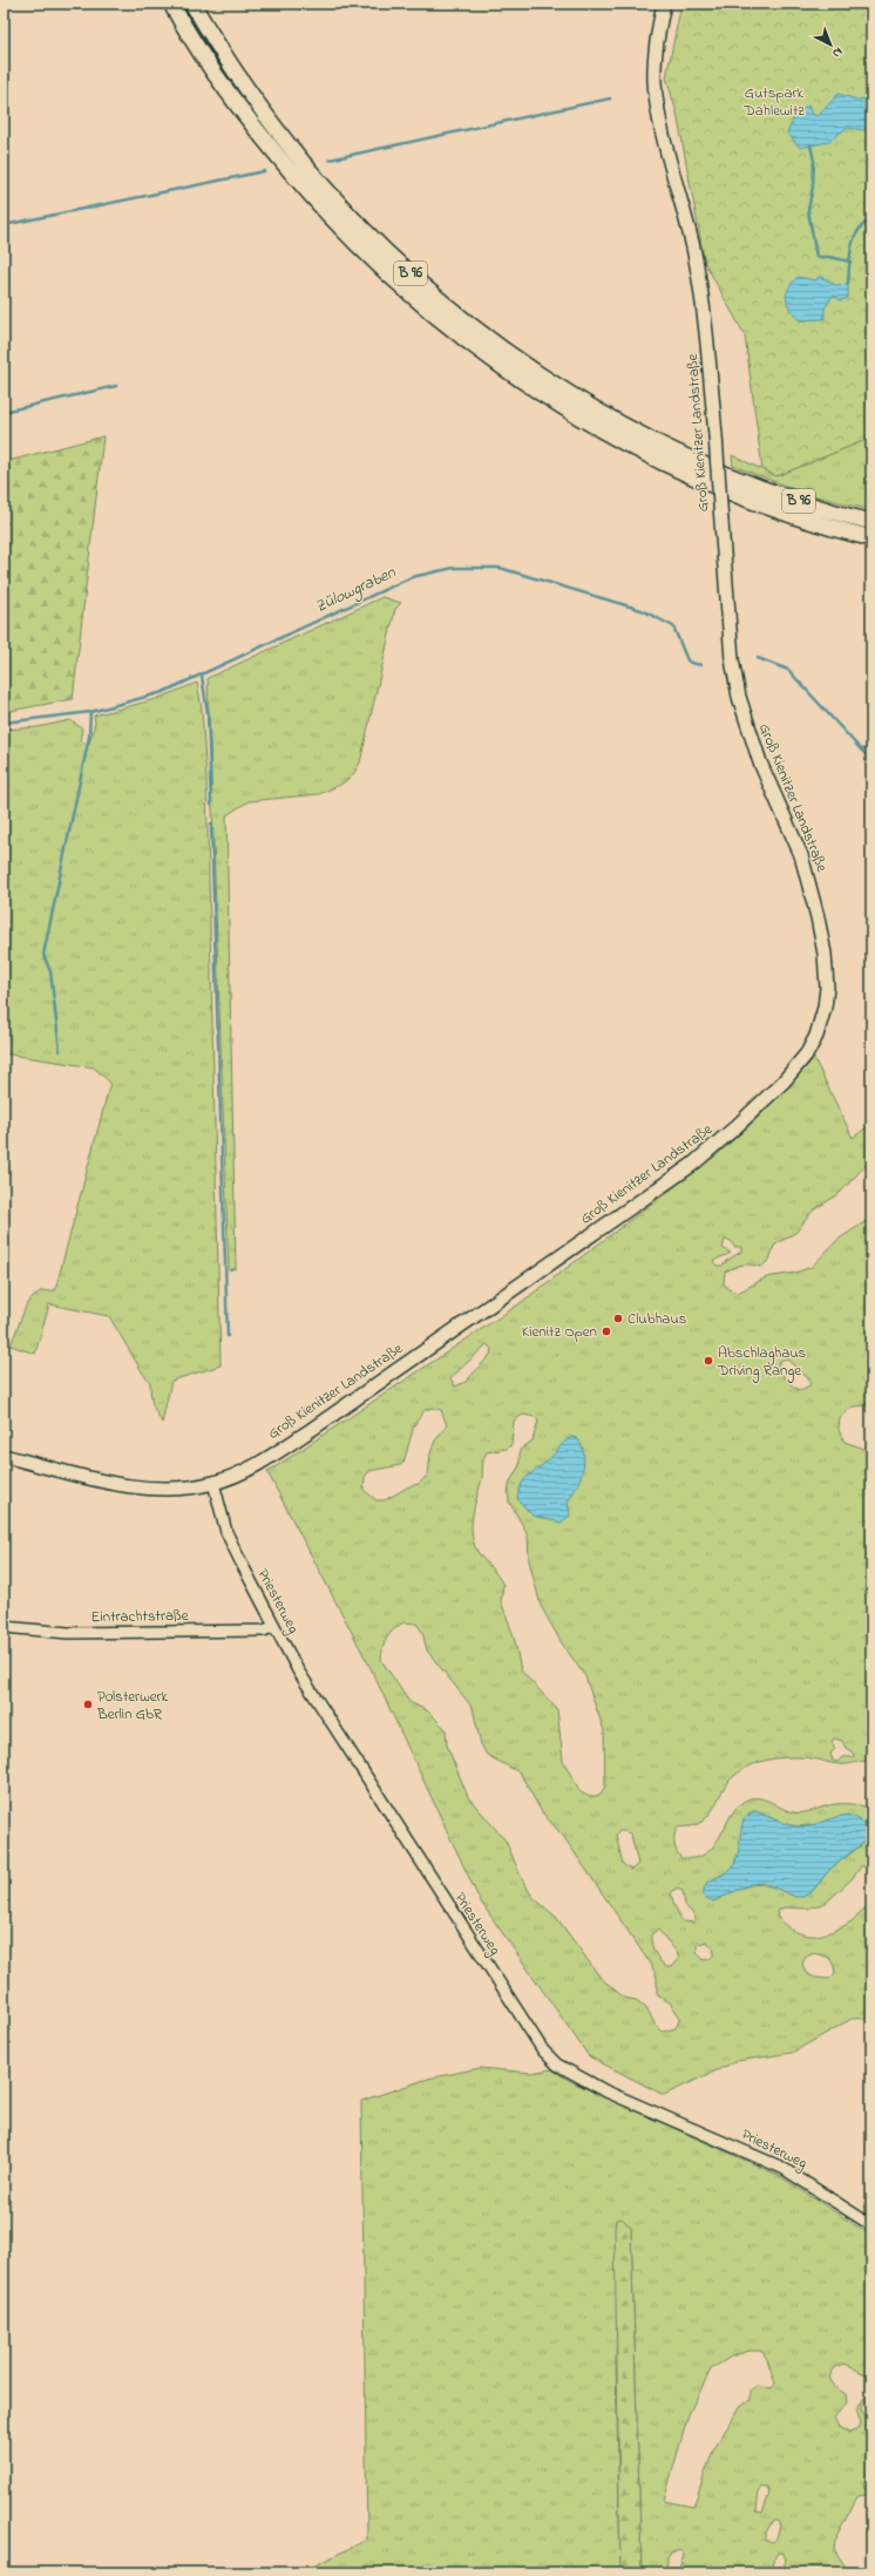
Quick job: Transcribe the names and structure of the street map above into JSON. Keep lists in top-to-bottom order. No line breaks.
{"streets":{"highway":["B 96"],"main road":["Groß Kienitzer Landstraße"],"street":["Priesterweg","Eintrachtstraße"]},"crossings":[["Groß Kienitzer Landstraße","Priesterweg"],["Priesterweg","Eintrachtstraße"]],"water":["Zülowgraben"],"parks":["Gutspark Dahlewitz"],"places":["Clubhaus","Kienitz Open","Abschlaghaus Driving Range","Polsterwerk Berlin GbR"],"north":"bottom right"}
